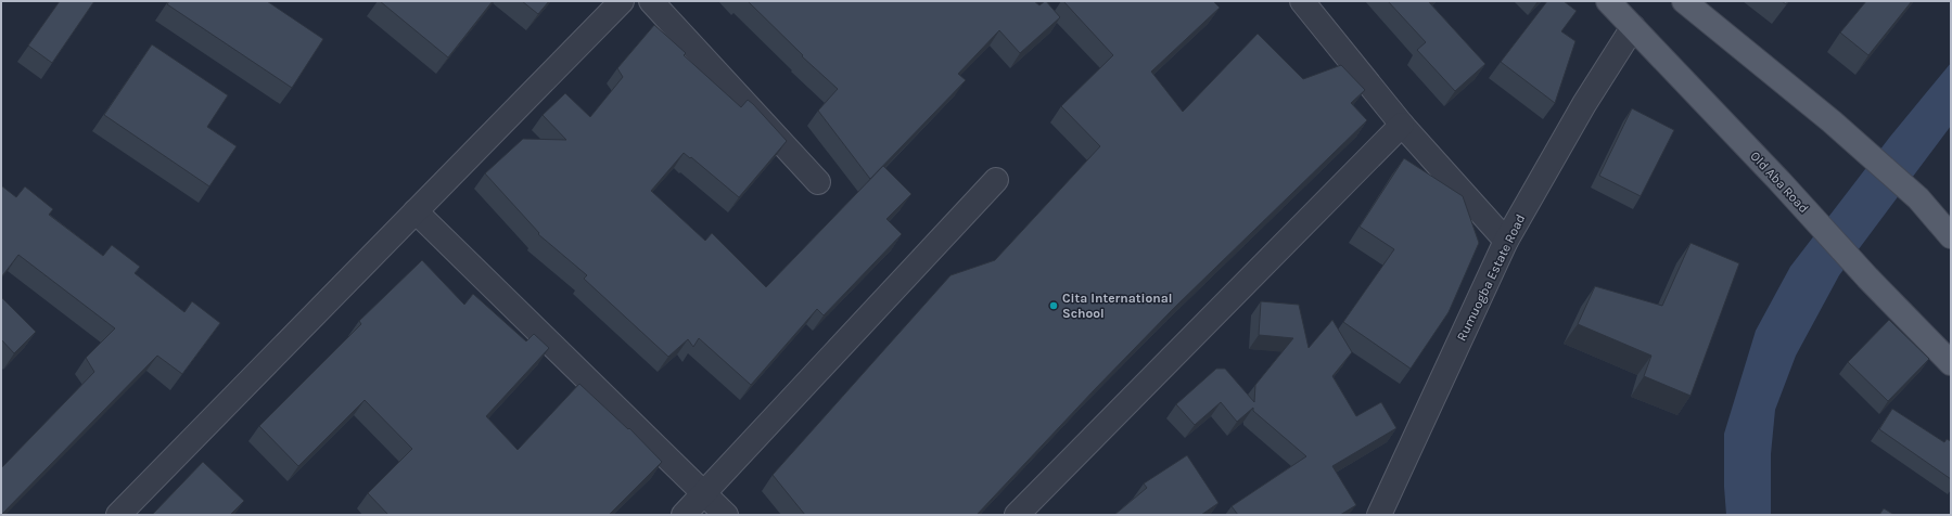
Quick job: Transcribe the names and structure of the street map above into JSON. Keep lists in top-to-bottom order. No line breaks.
{"streets":{"main road":["Old Aba Road"],"street":["Rumuogba Estate Road"]},"crossings":[["Old Aba Road","Rumuogba Estate Road"]],"places":["Cita International School"]}
